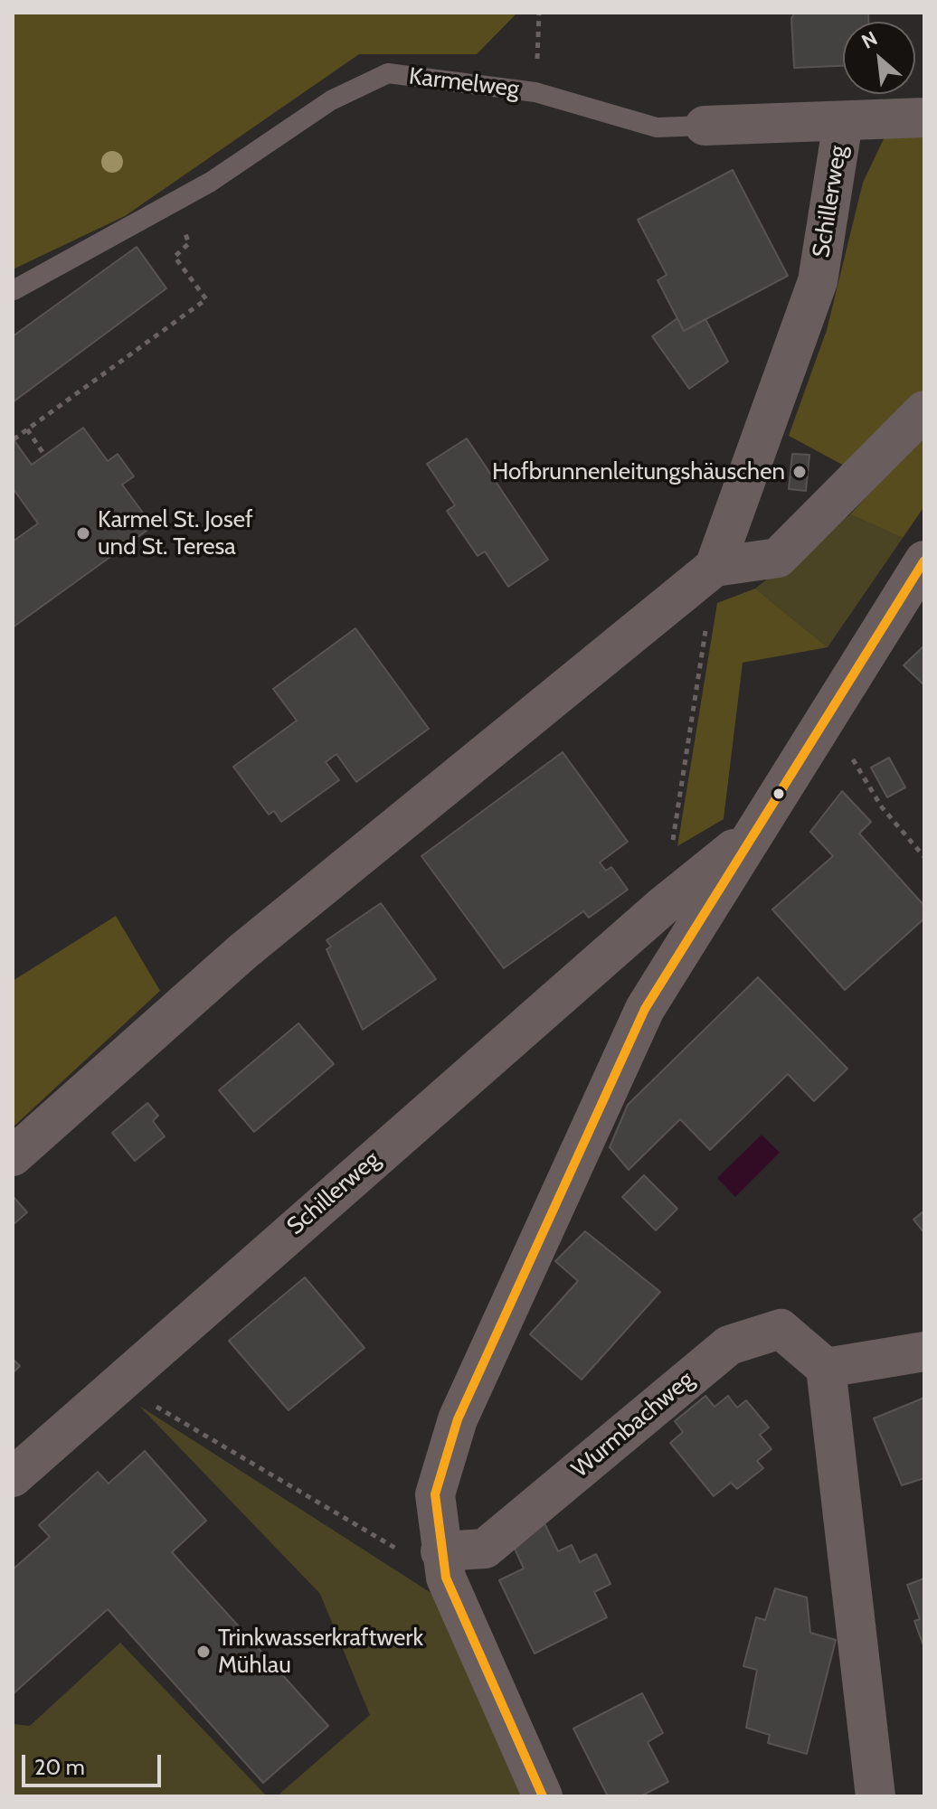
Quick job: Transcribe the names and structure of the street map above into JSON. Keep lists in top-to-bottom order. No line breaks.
{"streets":{"street":["Karmelweg","Schillerweg","Wurmbachweg"]},"crossings":[["Karmelweg","Schillerweg"]],"places":["Hofbrunnenleitungshäuschen","Karmel St. Josef und St. Teresa","Trinkwasserkraftwerk Mühlau"],"scale_bar":"20 m","north":"top left"}
